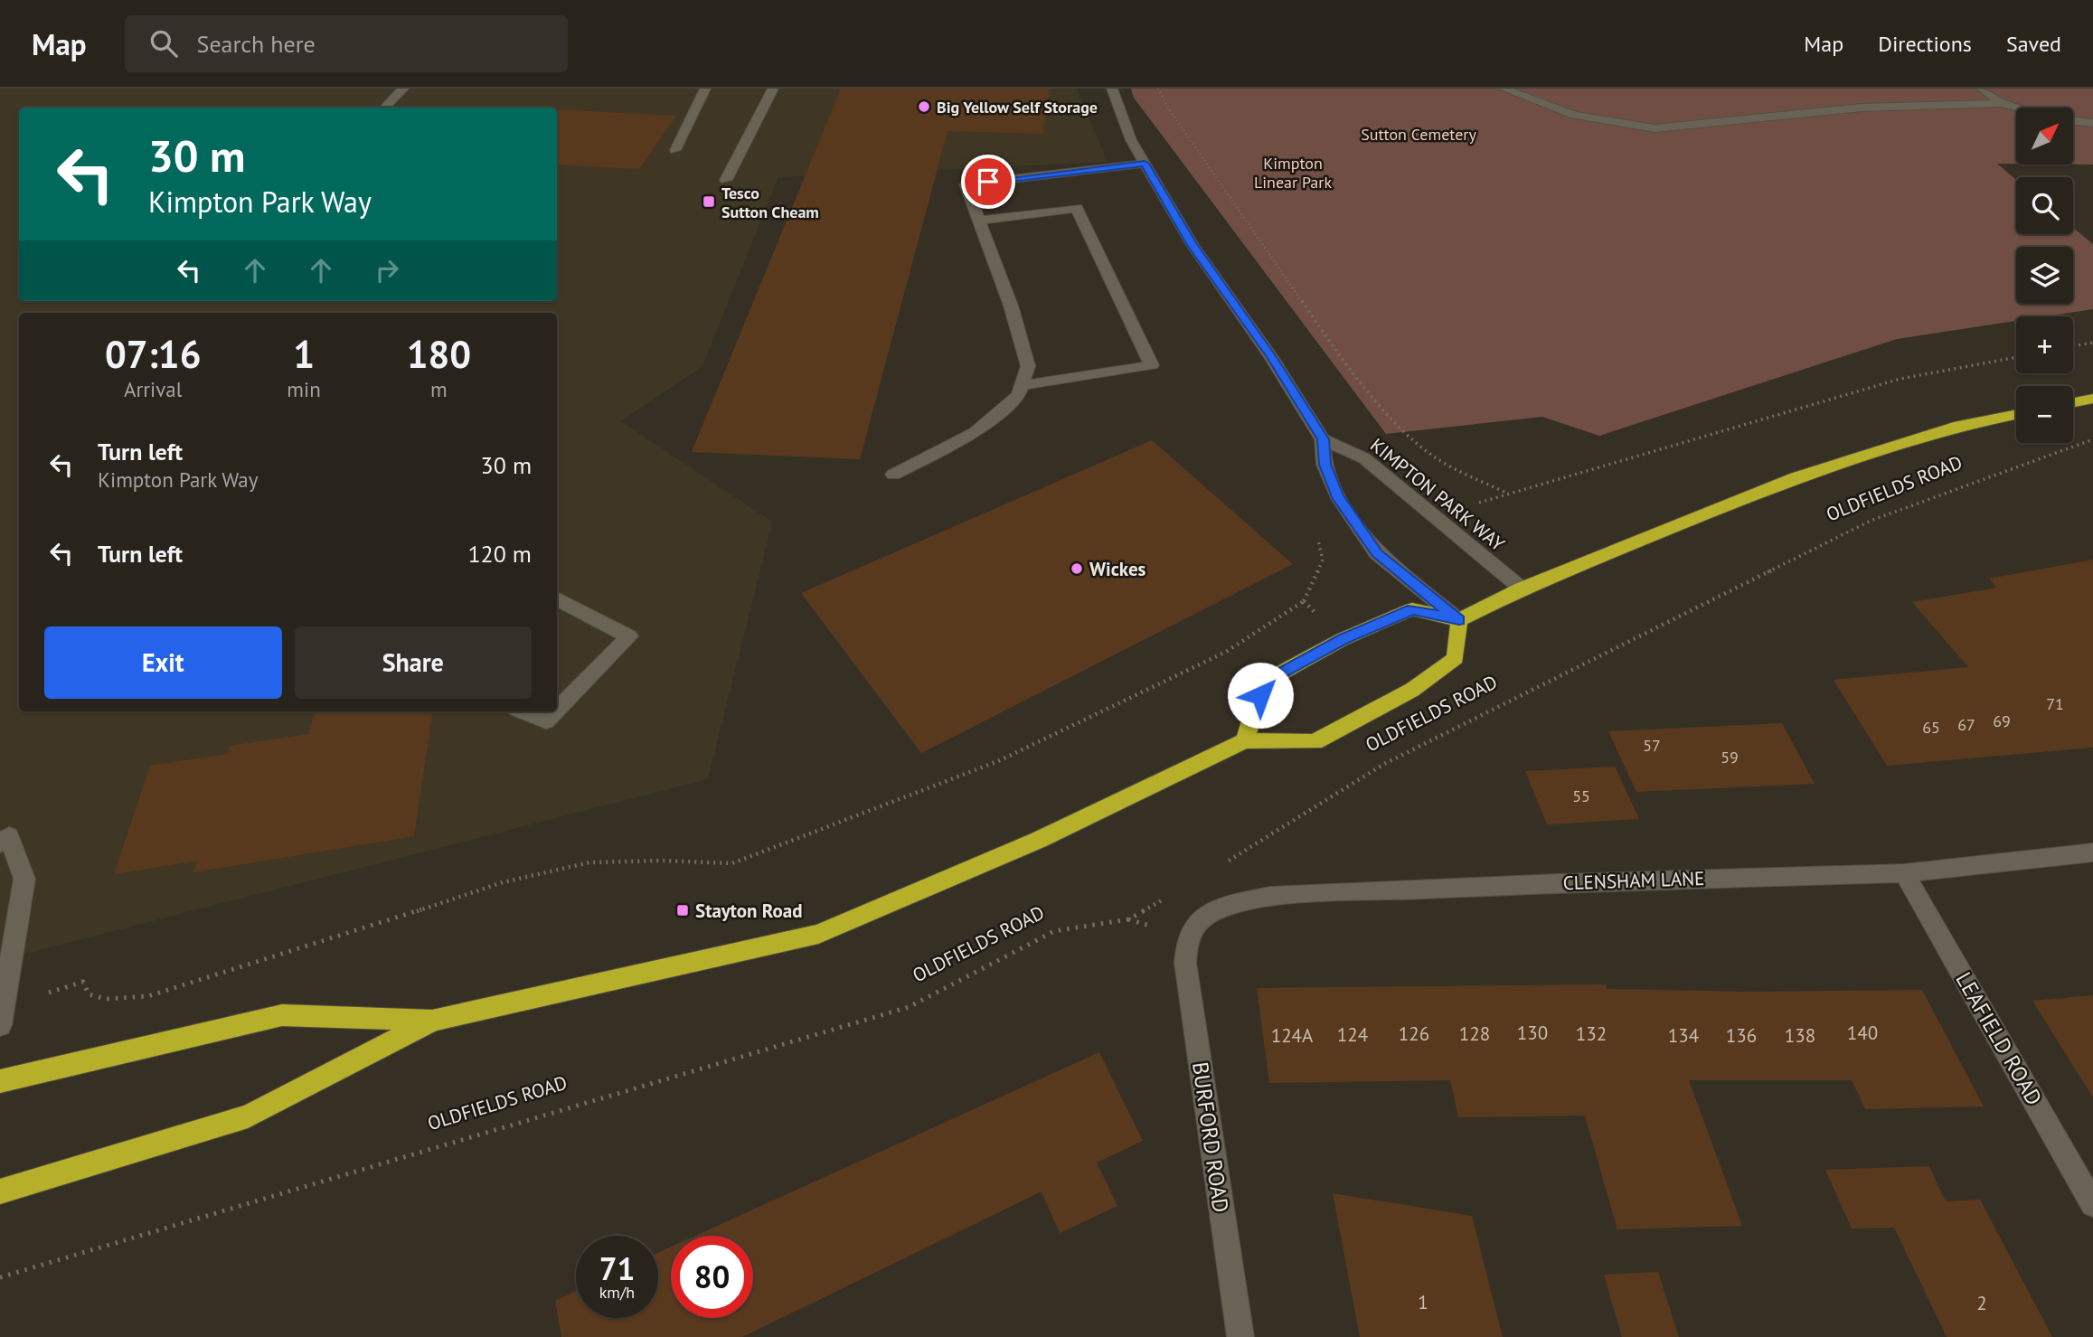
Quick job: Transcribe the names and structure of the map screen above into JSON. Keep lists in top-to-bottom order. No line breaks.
{"streets":{"highway":["OLDFIELDS ROAD"],"street":["KIMPTON PARK WAY","CLENSHAM LANE","LEAFIELD ROAD","BURFORD ROAD"]},"crossings":[["OLDFIELDS ROAD","KIMPTON PARK WAY"],["CLENSHAM LANE","LEAFIELD ROAD"],["CLENSHAM LANE","BURFORD ROAD"]],"parks":["Sutton Cemetery","Kimpton Linear Park"],"places":{"other":["Big Yellow Self Storage","Wickes"],"transit":["Tesco Sutton Cheam","Stayton Road"]},"house_numbers":["71","69","67","65","57","59","55","130","140","126","128","132","124","124A","134","136","138","1","2"],"north":"top right","page":{"header":"Map","search":"Search here","nav":["Map","Directions","Saved"],"map_buttons":["+","−"],"turn":["30 m","Kimpton Park Way"],"eta":["07:16","Arrival","1","min","180","m"],"list":[{"name":"Turn left","note":"Kimpton Park Way","value":"30 m"},{"name":"Turn left","value":"120 m"}],"buttons":["Exit","Share"],"speed":"71 km/h","limit":"80"}}
